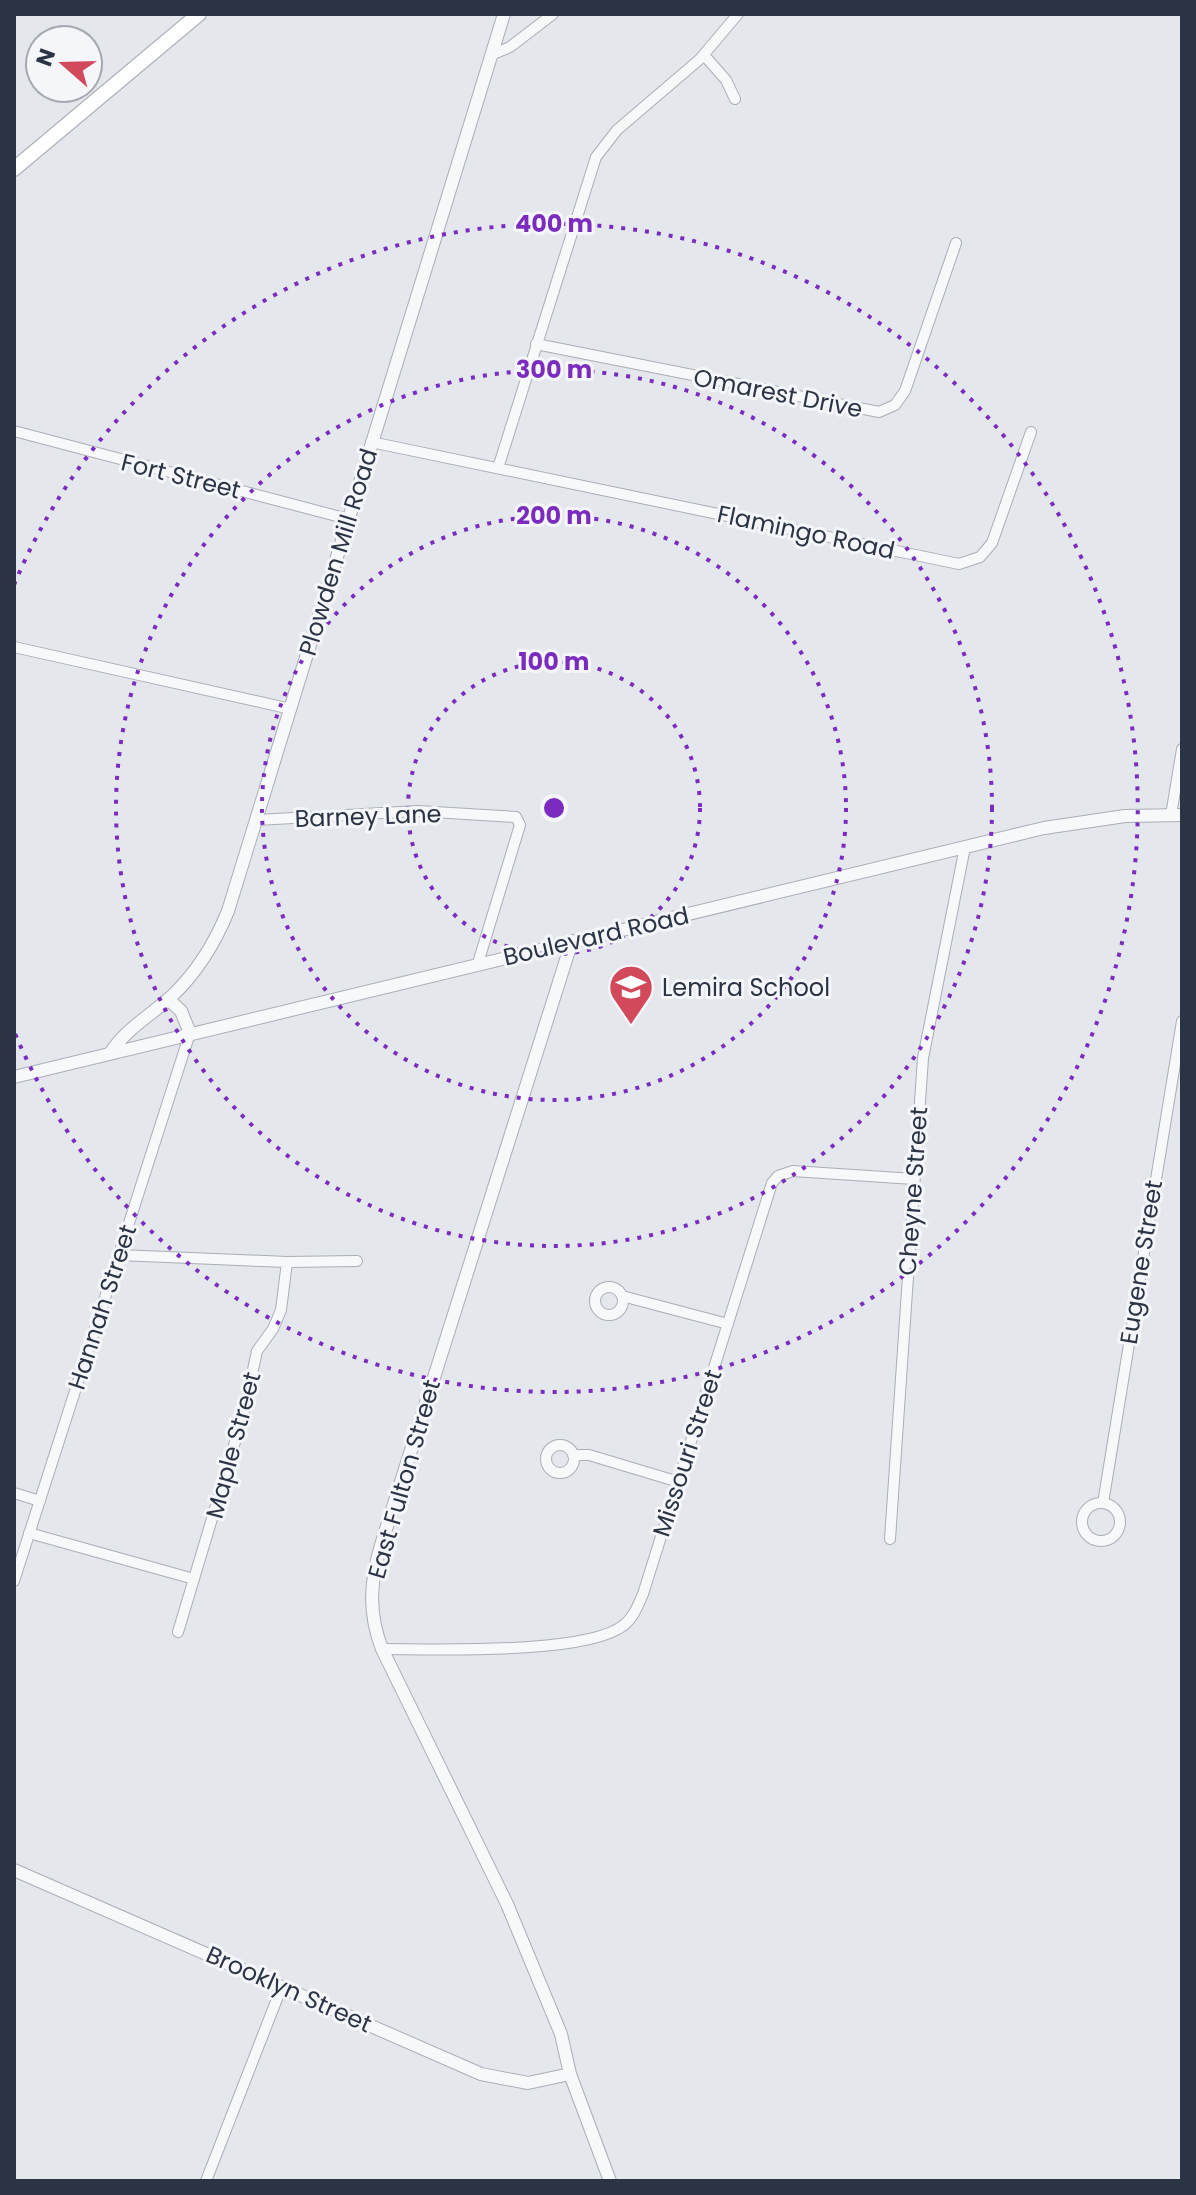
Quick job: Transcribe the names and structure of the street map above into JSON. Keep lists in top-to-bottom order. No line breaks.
{"streets":{"street":["Omarest Drive","Fort Street","Flamingo Road","Plowden Mill Road","Barney Lane","Boulevard Road","Cheyne Street","Eugene Street","Hannah Street","Maple Street","Missouri Street","East Fulton Street","Brooklyn Street"]},"crossings":[["Fort Street","Plowden Mill Road"],["Flamingo Road","Plowden Mill Road"],["Plowden Mill Road","Barney Lane"],["Plowden Mill Road","Boulevard Road"],["Barney Lane","Boulevard Road"],["Boulevard Road","Cheyne Street"],["Boulevard Road","Hannah Street"],["Boulevard Road","East Fulton Street"],["Cheyne Street","Missouri Street"],["Missouri Street","East Fulton Street"],["East Fulton Street","Brooklyn Street"]],"places":{"school or university":["Lemira School"]},"north":"left","rings":["400 m","300 m","200 m","100 m"]}
